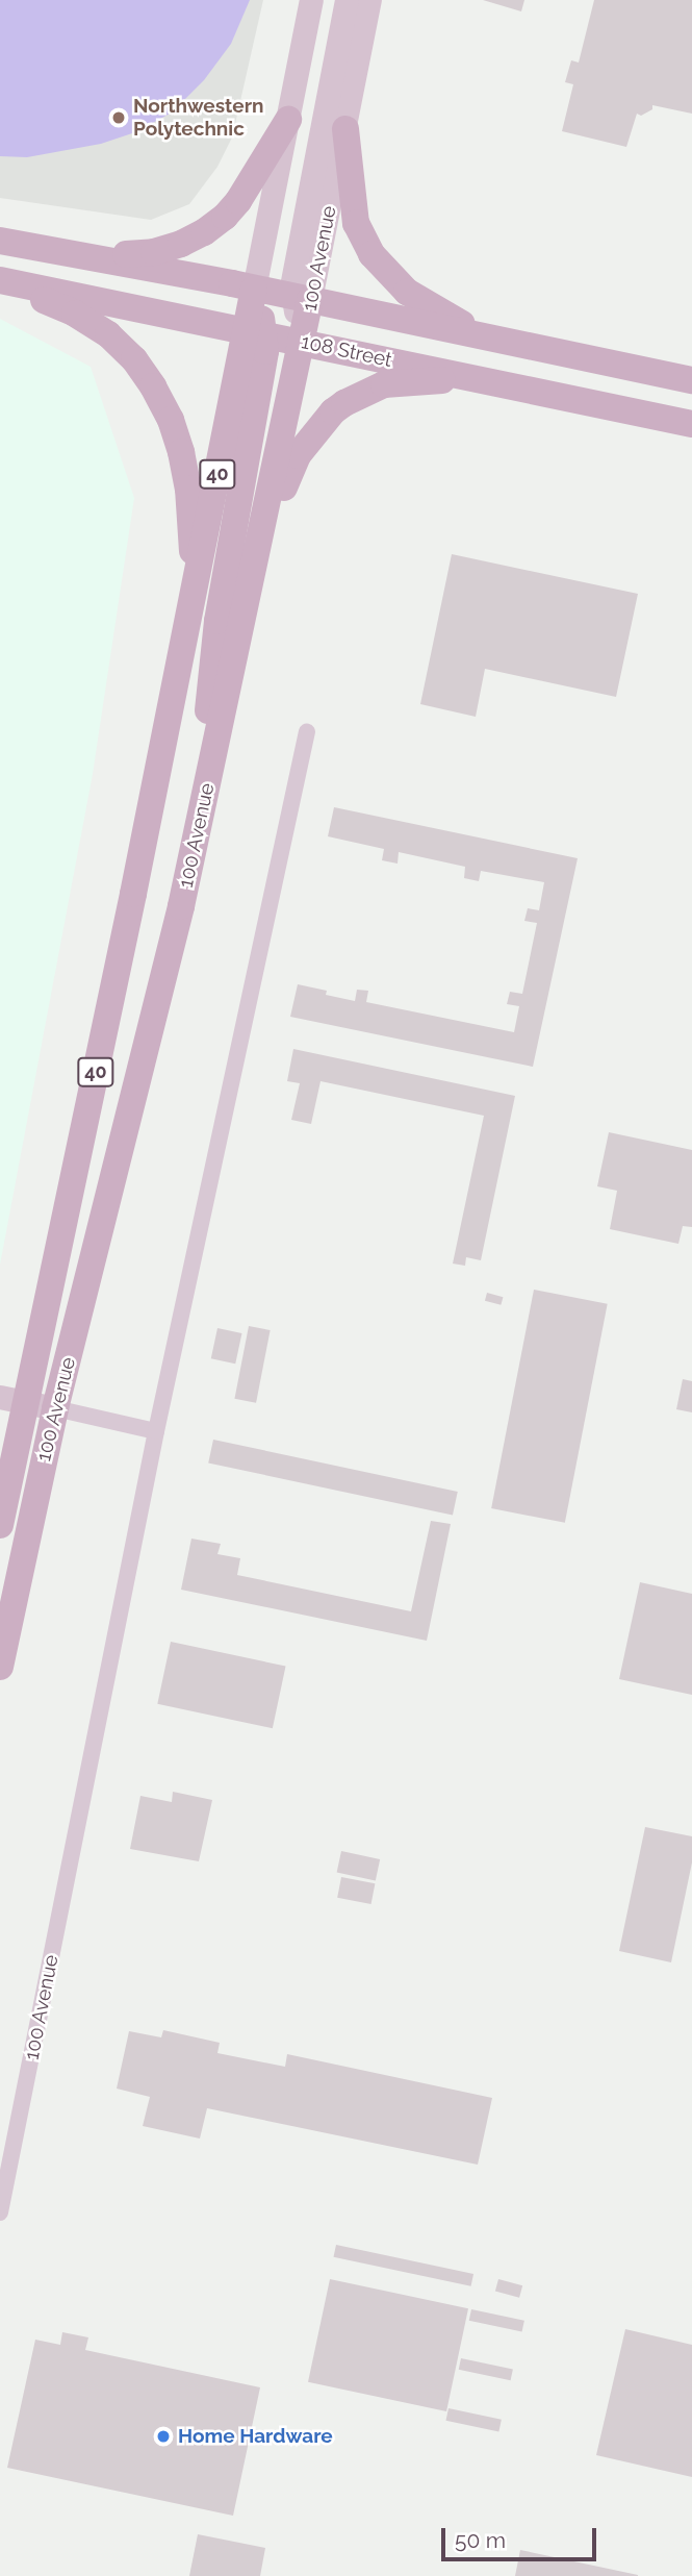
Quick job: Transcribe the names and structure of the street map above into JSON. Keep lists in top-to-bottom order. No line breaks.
{"streets":{"main road":["100 Avenue","108 Street","40"]},"crossings":[["100 Avenue","108 Street"]],"places":["Northwestern Polytechnic","Home Hardware"],"scale_bar":"50 m"}
